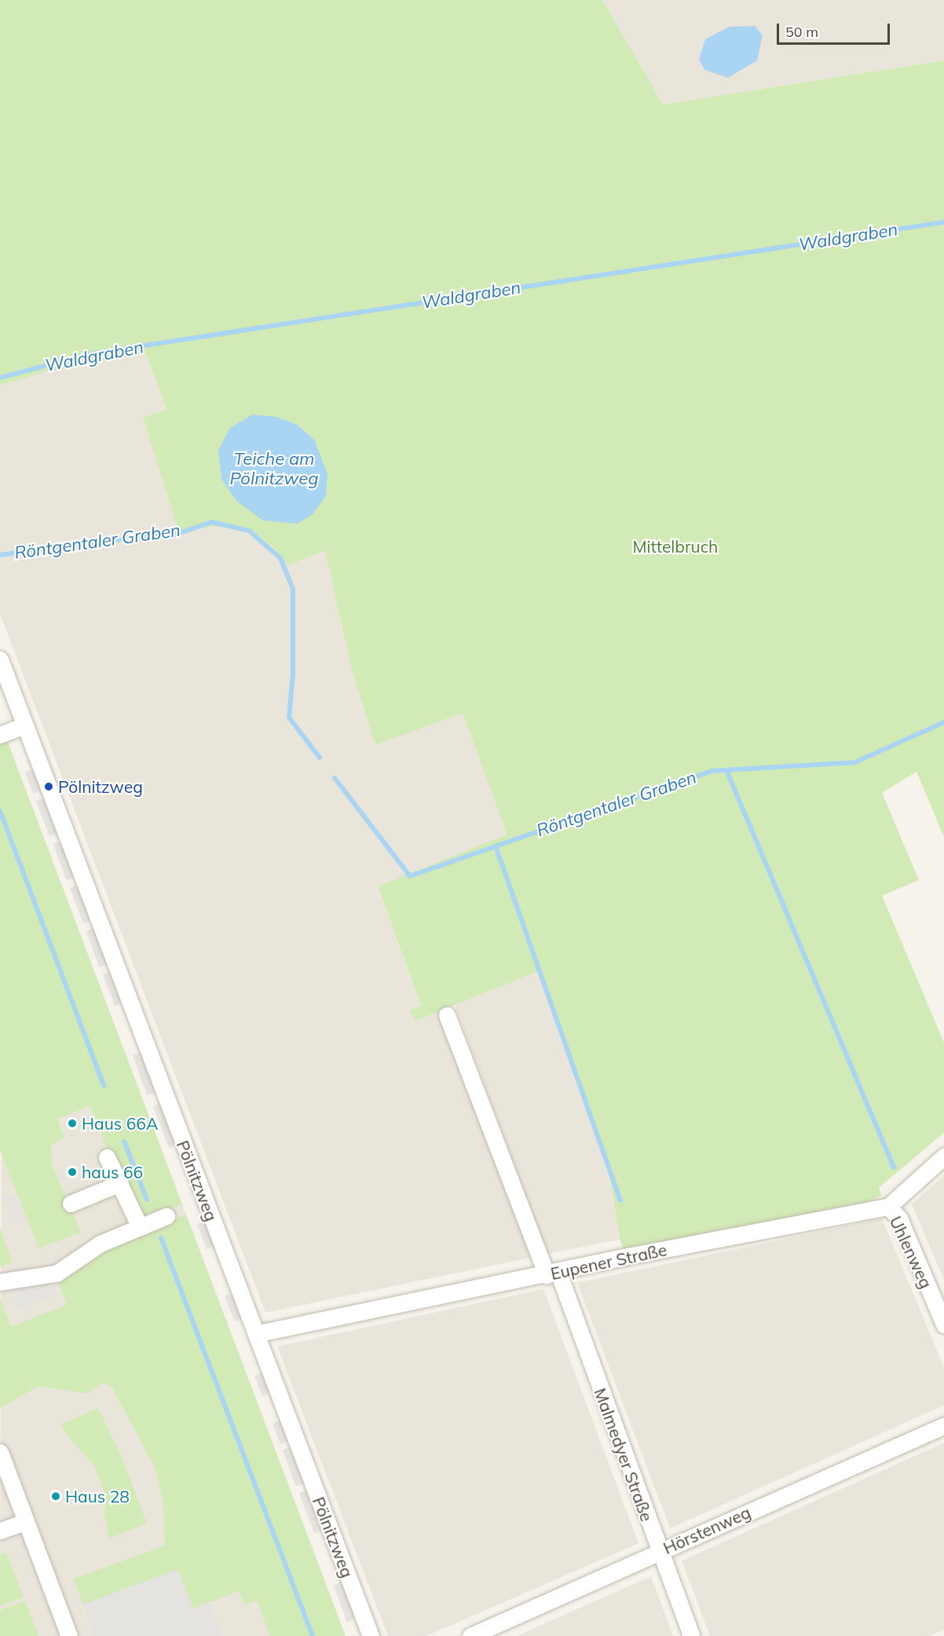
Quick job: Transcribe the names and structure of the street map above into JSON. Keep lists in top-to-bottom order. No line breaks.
{"streets":{"street":["Pölnitzweg","Uhlenweg","Eupener Straße","Malmedyer Straße","Hörstenweg"]},"crossings":[["Pölnitzweg","Eupener Straße"],["Uhlenweg","Eupener Straße"],["Eupener Straße","Malmedyer Straße"],["Malmedyer Straße","Hörstenweg"]],"water":["Waldgraben","Teiche am Pölnitzweg","Röntgentaler Graben"],"parks":["Mittelbruch"],"places":["Pölnitzweg","Haus 66A","haus 66","Haus 28"],"scale_bar":"50 m"}
